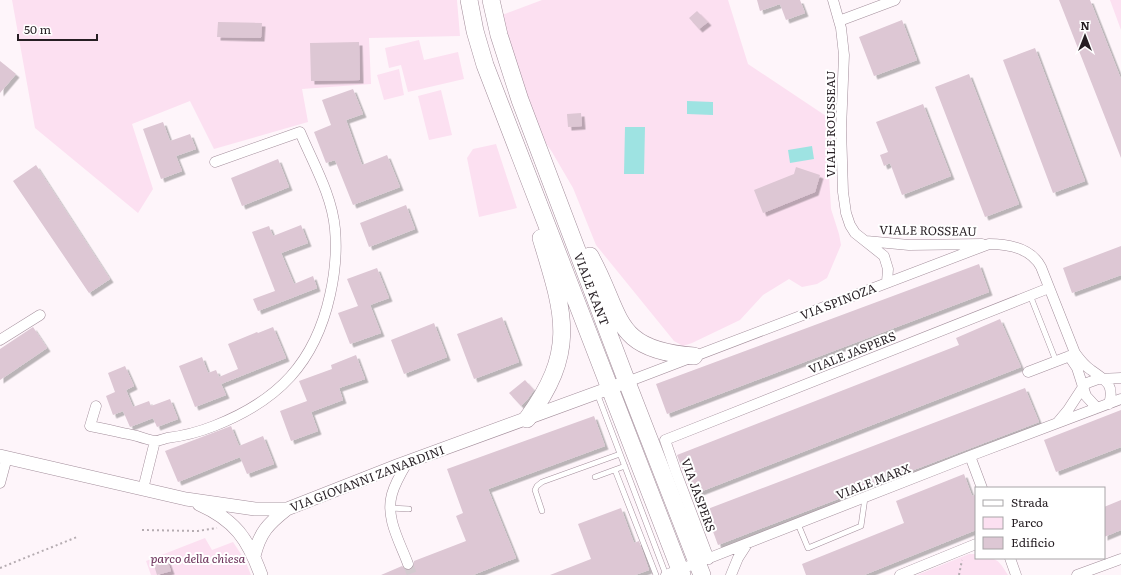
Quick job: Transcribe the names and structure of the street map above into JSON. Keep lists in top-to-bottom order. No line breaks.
{"streets":{"main road":["VIALE KANT"],"street":["VIALE ROUSSEAU","VIALE ROSSEAU","VIA SPINOZA","VIALE JASPERS","VIA GIOVANNI ZANARDINI","VIALE MARX","VIA JASPERS"]},"crossings":[["VIALE ROUSSEAU","VIALE ROSSEAU"],["VIALE ROUSSEAU","VIA SPINOZA"],["VIALE ROSSEAU","VIA SPINOZA"],["VIALE KANT","VIA SPINOZA"],["VIALE KANT","VIA GIOVANNI ZANARDINI"],["VIALE KANT","VIALE MARX"],["VIALE KANT","VIA JASPERS"],["VIA SPINOZA","VIALE JASPERS"],["VIA SPINOZA","VIA GIOVANNI ZANARDINI"],["VIALE JASPERS","VIA JASPERS"],["VIALE MARX","VIA JASPERS"]],"parks":["parco della chiesa"],"legend":["Strada","Parco","Edificio"],"scale_bar":"50 m","north":"top"}
